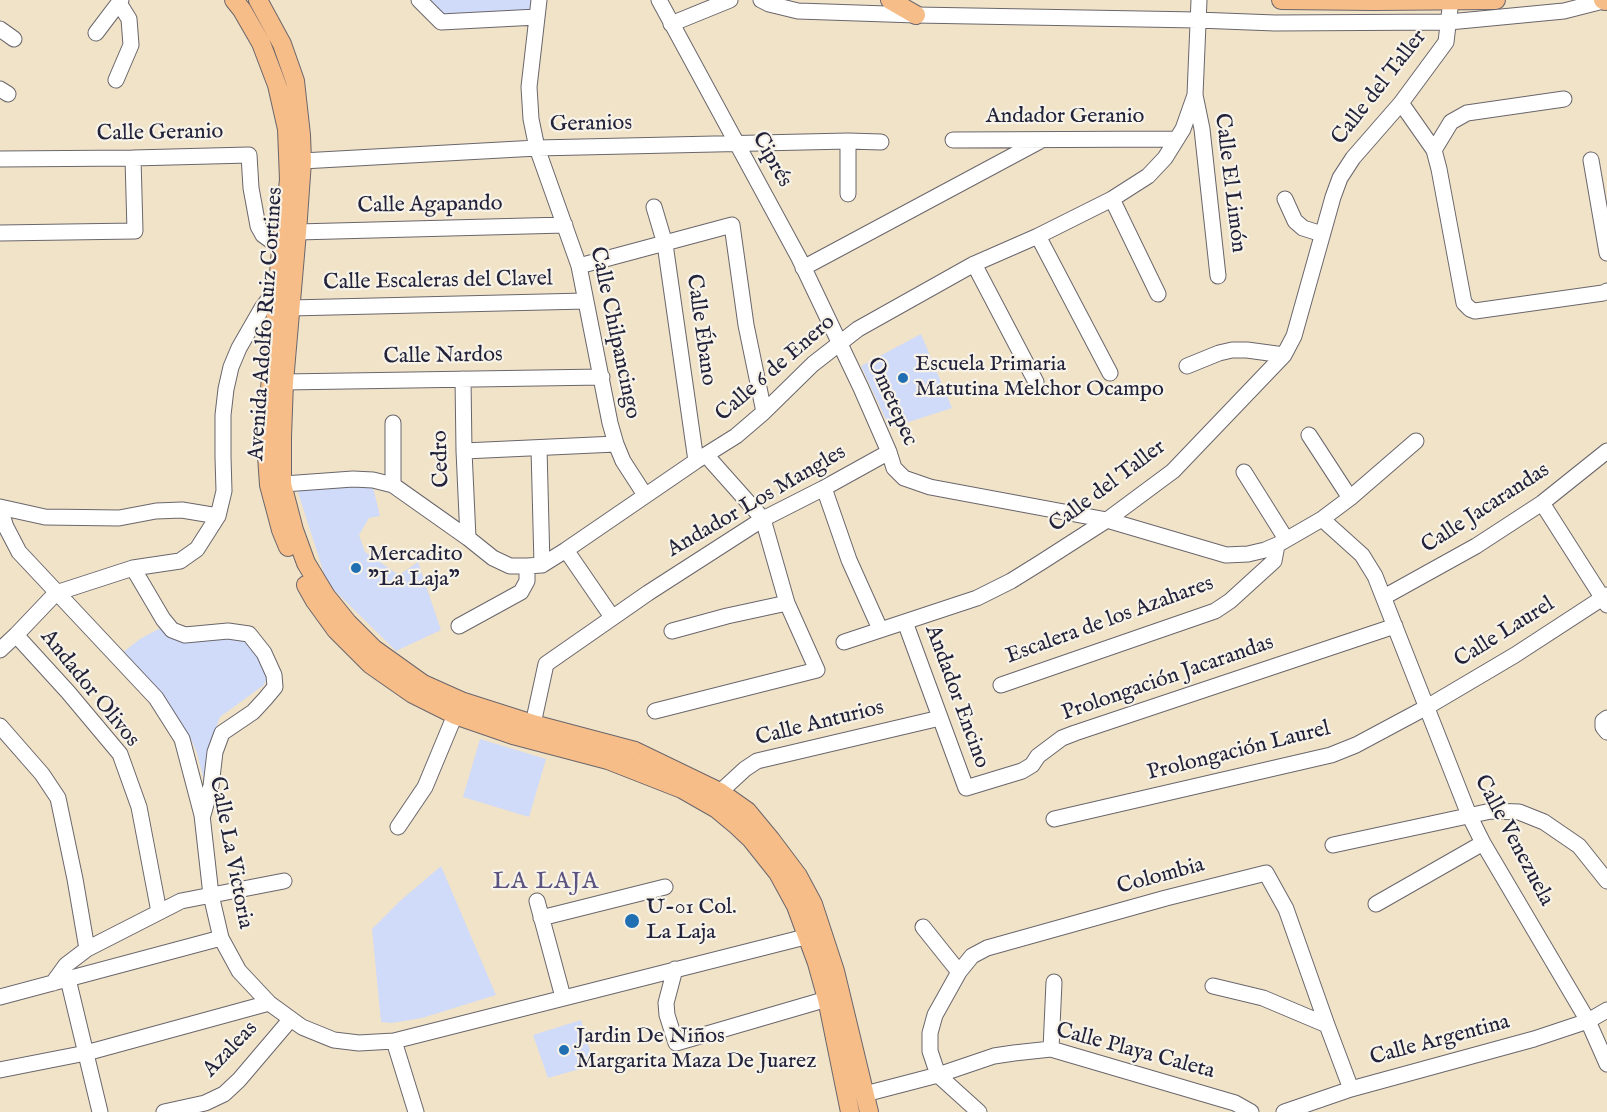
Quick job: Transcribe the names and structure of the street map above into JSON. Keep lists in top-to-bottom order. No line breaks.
{"streets":{"main road":["Avenida Adolfo Ruiz Cortines"],"street":["Calle del Taller","Andador Geranio","Geranios","Calle Geranio","Ciprés","Calle El Limón","Calle Agapando","Calle Escaleras del Clavel","Calle Ébano","Calle Chilpancingo","Calle Nardos","Calle 6 de Enero","Ometepec","Cedro","Andador Los Mangles","Calle Jacarandas","Escalera de los Azahares","Calle Laurel","Prolongación Jacarandas","Andador Olivos","Andador Encino","Calle Anturios","Prolongación Laurel","Calle Venezuela","Calle La Victoria","Colombia","Calle Argentina","Azaleas","Calle Playa Caleta"]},"crossings":[["Calle del Taller","Ometepec"],["Calle del Taller","Andador Encino"],["Andador Geranio","Calle 6 de Enero"],["Geranios","Ciprés"],["Geranios","Avenida Adolfo Ruiz Cortines"],["Geranios","Calle Chilpancingo"],["Calle Geranio","Calle Agapando"],["Calle Geranio","Avenida Adolfo Ruiz Cortines"],["Ciprés","Calle 6 de Enero"],["Ciprés","Ometepec"],["Calle El Limón","Calle 6 de Enero"],["Calle Agapando","Avenida Adolfo Ruiz Cortines"],["Calle Agapando","Calle Chilpancingo"],["Calle Escaleras del Clavel","Avenida Adolfo Ruiz Cortines"],["Calle Escaleras del Clavel","Calle Chilpancingo"],["Avenida Adolfo Ruiz Cortines","Calle Nardos"],["Avenida Adolfo Ruiz Cortines","Andador Los Mangles"],["Avenida Adolfo Ruiz Cortines","Calle Anturios"],["Avenida Adolfo Ruiz Cortines","Calle La Victoria"],["Avenida Adolfo Ruiz Cortines","Calle Playa Caleta"],["Calle Ébano","Calle 6 de Enero"],["Calle Chilpancingo","Calle Nardos"],["Calle Chilpancingo","Calle 6 de Enero"],["Calle Nardos","Cedro"],["Calle 6 de Enero","Ometepec"],["Ometepec","Andador Los Mangles"],["Calle Jacarandas","Calle Venezuela"],["Calle Laurel","Prolongación Laurel"],["Calle Laurel","Calle Venezuela"],["Prolongación Jacarandas","Andador Encino"],["Prolongación Jacarandas","Calle Venezuela"],["Andador Encino","Calle Anturios"],["Prolongación Laurel","Calle Venezuela"],["Calle Venezuela","Calle Argentina"],["Calle La Victoria","Azaleas"],["Colombia","Calle Argentina"],["Colombia","Calle Playa Caleta"]],"districts":["LA LAJA"],"places":["Escuela Primaria Matutina Melchor Ocampo","Mercadito \"La Laja\"","U-01 Col. La Laja","Jardin De Niños Margarita Maza De Juarez"]}
